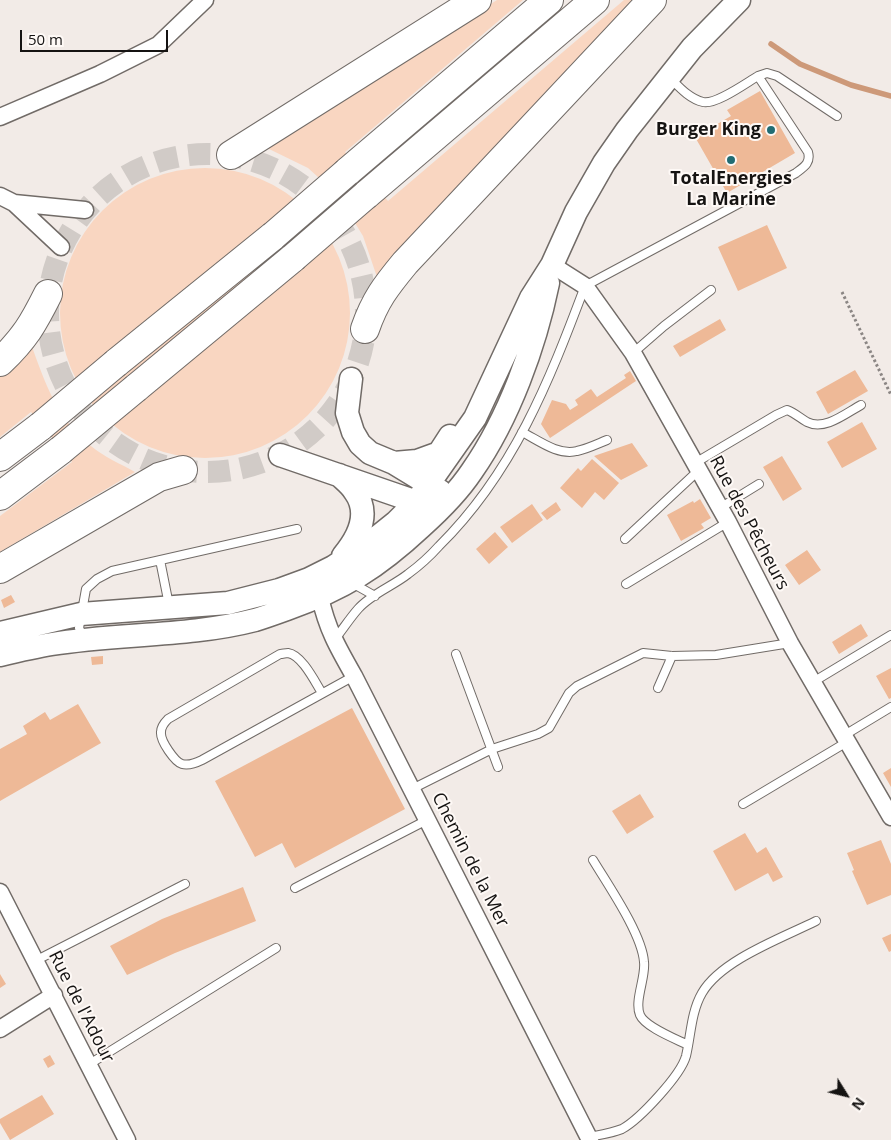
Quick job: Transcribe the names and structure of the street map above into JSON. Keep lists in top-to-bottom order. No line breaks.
{"streets":{"street":["Rue des Pêcheurs","Chemin de la Mer","Rue de l'Adour"]},"places":["Burger King","TotalEnergies La Marine"],"scale_bar":"50 m","north":"bottom right"}
